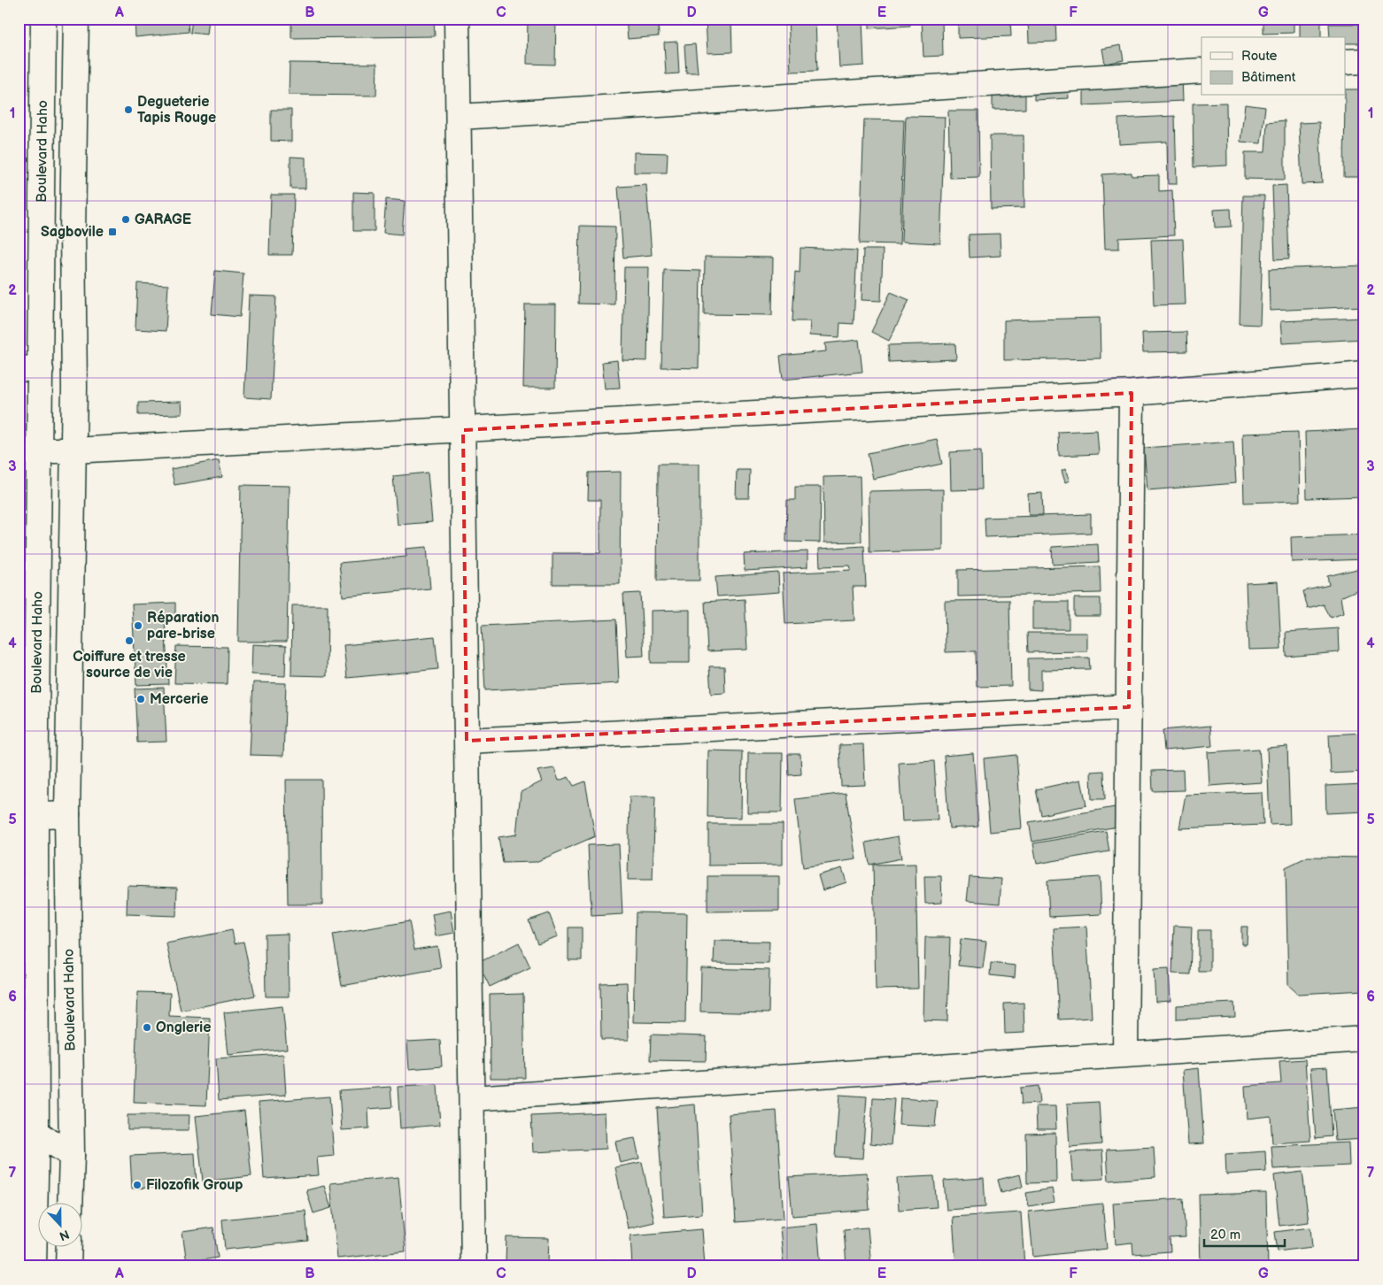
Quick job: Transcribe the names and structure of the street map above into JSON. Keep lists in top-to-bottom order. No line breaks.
{"streets":{"street":["Boulevard Haho"]},"places":{"other":["Degueterie Tapis Rouge","GARAGE","Réparation pare-brise","Coiffure et tresse source de vie","Mercerie","Onglerie","Filozofik Group"],"transit":["Sagbovile"]},"legend":["Route","Bâtiment"],"scale_bar":"20 m","north":"bottom","grid":{"columns":["A","B","C","D","E","F","G"],"rows":["1","2","3","4","5","6","7"]}}
